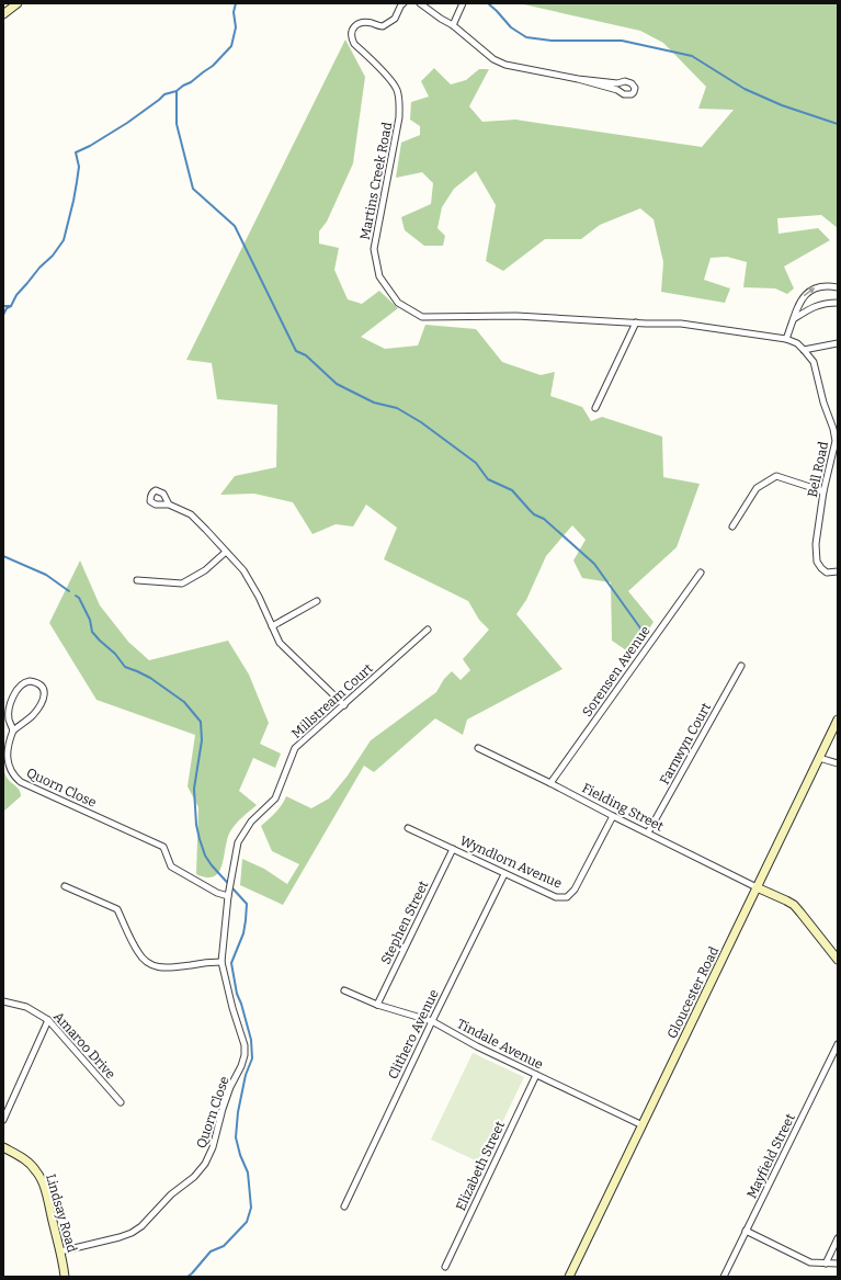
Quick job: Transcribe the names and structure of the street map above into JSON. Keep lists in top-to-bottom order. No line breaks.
{"streets":{"main road":["Gloucester Road","Lindsay Road"],"street":["Martins Creek Road","Bell Road","Sorensen Avenue","Millstream Court","Farnwyn Court","Quorn Close","Fielding Street","Wyndlorn Avenue","Stephen Street","Clithero Avenue","Tindale Avenue","Amaroo Drive","Mayfield Street","Elizabeth Street"]},"crossings":[["Martins Creek Road","Bell Road"],["Sorensen Avenue","Fielding Street"],["Millstream Court","Quorn Close"],["Farnwyn Court","Fielding Street"],["Quorn Close","Lindsay Road"],["Fielding Street","Wyndlorn Avenue"],["Fielding Street","Gloucester Road"],["Wyndlorn Avenue","Stephen Street"],["Wyndlorn Avenue","Clithero Avenue"],["Stephen Street","Tindale Avenue"],["Gloucester Road","Tindale Avenue"],["Clithero Avenue","Tindale Avenue"],["Tindale Avenue","Elizabeth Street"]]}
